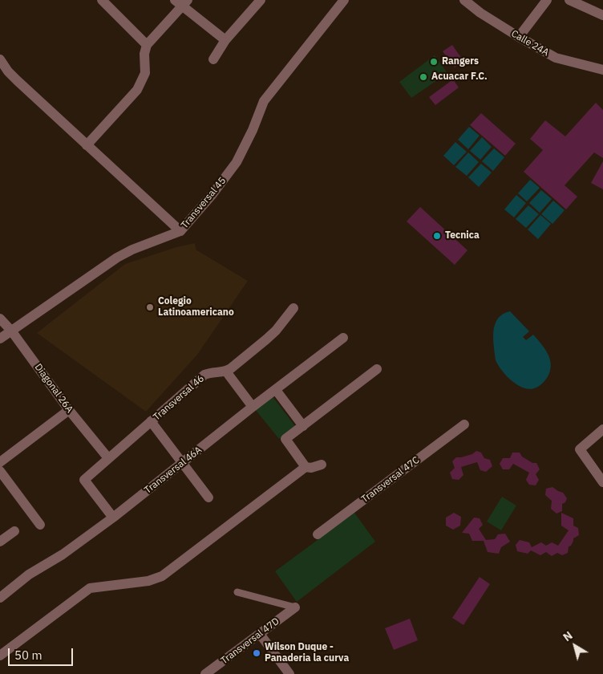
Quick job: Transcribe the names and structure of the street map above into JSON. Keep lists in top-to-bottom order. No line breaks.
{"streets":{"street":["Calle 24A","Transversal 45","Diagonal 26A","Transversal 46","Transversal 46A","Transversal 47C","Transversal 47D"]},"crossings":[["Transversal 45","Diagonal 26A"],["Diagonal 26A","Transversal 46"],["Transversal 46","Transversal 46A"]],"places":["Rangers","Acuacar F.C.","Tecnica","Colegio Latinoamericano","Wilson Duque - Panaderia la curva"],"scale_bar":"50 m","north":"top left"}
